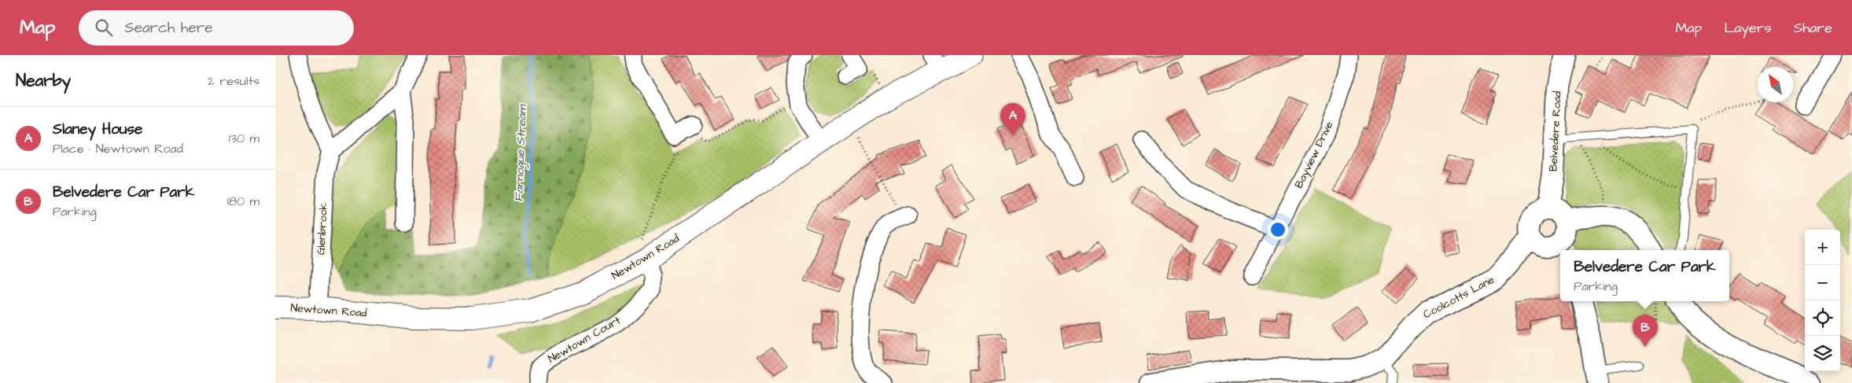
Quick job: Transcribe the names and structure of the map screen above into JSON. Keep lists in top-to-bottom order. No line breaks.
{"streets":{"main road":["Newtown Road"],"street":["Belvedere Road","Bayview Drive","Glenbrook","Coolcotts Lane","Newtown Court"]},"crossings":[["Belvedere Road","Coolcotts Lane"],["Glenbrook","Newtown Road"],["Newtown Road","Newtown Court"]],"water":["Farnogue Stream"],"north":"top left","page":{"header":"Map","search":"Search here","nav":["Map","Layers","Share"],"heading":["Nearby","2 results"],"pins":["A","B"],"list":[{"mark":"A","name":"Slaney House","note":"Place · Newtown Road","value":"130 m"},{"mark":"B","name":"Belvedere Car Park","note":"Parking","value":"180 m"}],"map_buttons":["+","−"],"popup":["Belvedere Car Park","Parking"]}}
